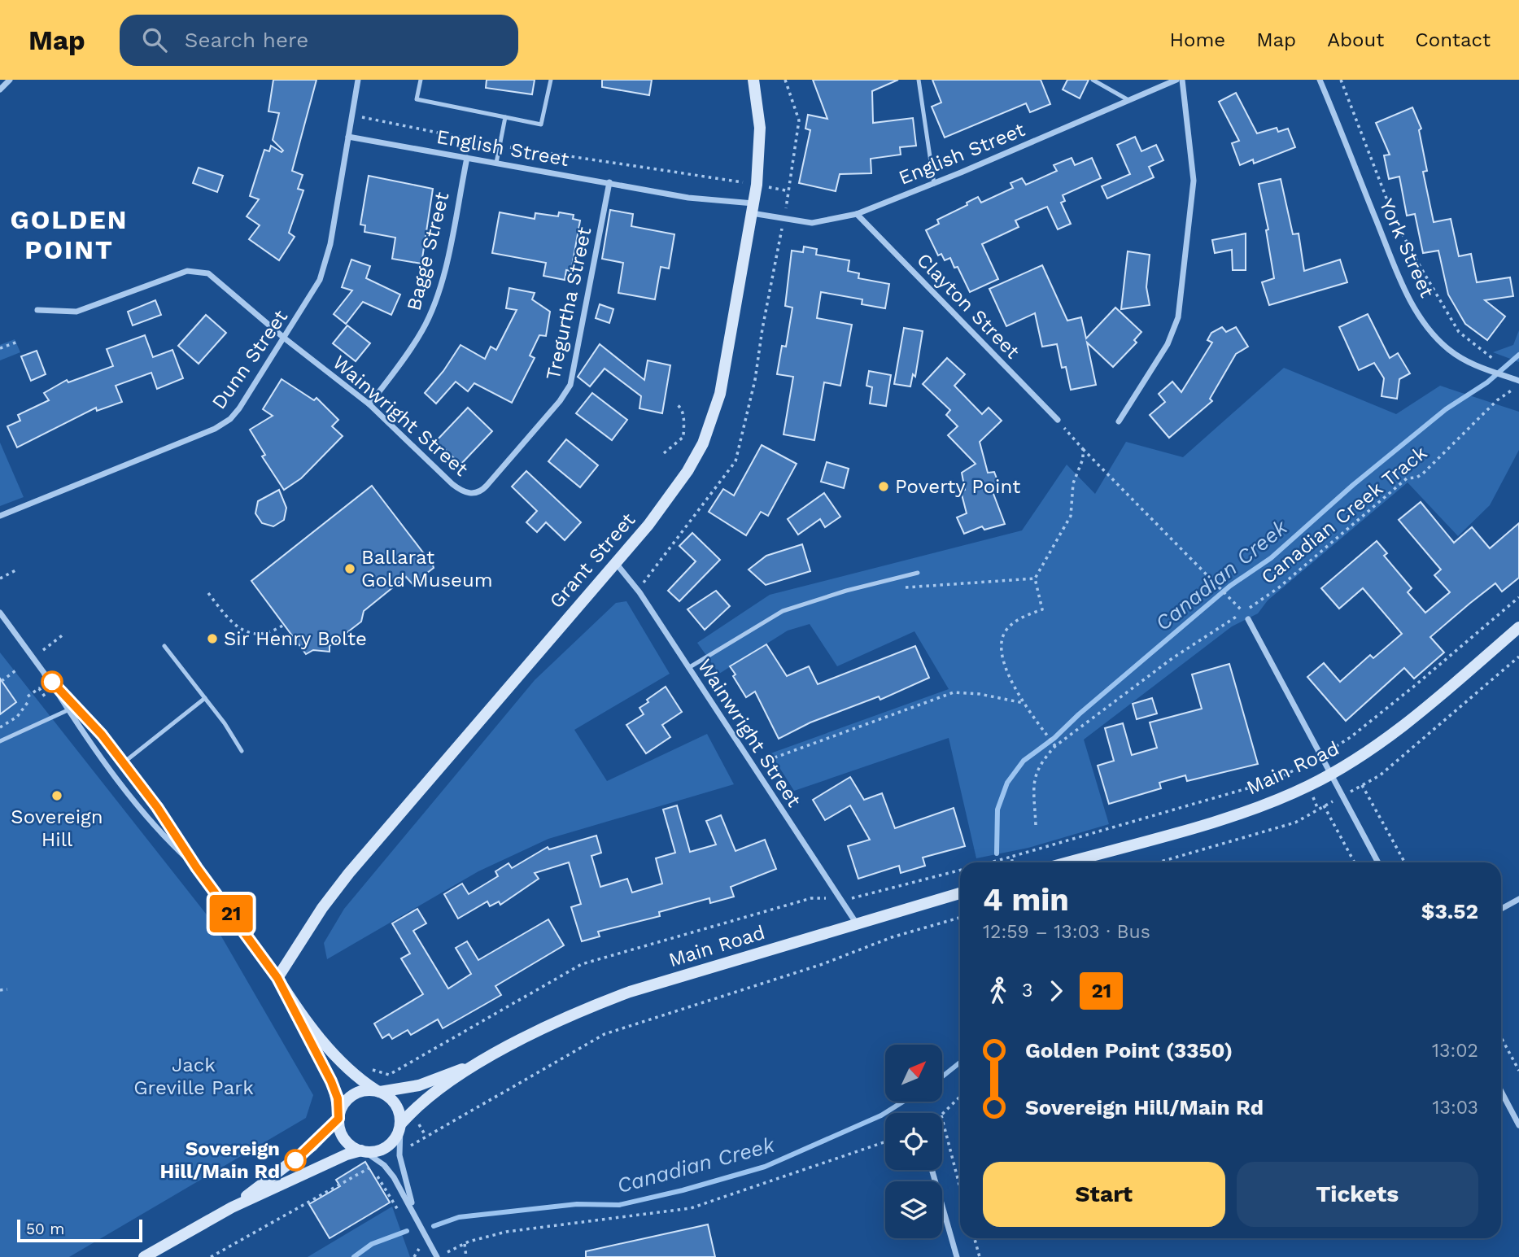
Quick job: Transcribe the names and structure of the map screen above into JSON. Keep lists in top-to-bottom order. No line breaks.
{"streets":{"main road":["Grant Street","Main Road"],"street":["English Street","York Street","Bagge Street","Tregurtha Street","Clayton Street","Dunn Street","Wainwright Street"],"path":["Canadian Creek Track"]},"crossings":[["English Street","Bagge Street"],["English Street","Tregurtha Street"],["English Street","Clayton Street"],["English Street","Dunn Street"],["English Street","Grant Street"],["Bagge Street","Wainwright Street"],["Tregurtha Street","Wainwright Street"],["Dunn Street","Wainwright Street"],["Wainwright Street","Grant Street"],["Wainwright Street","Main Road"]],"districts":["GOLDEN POINT"],"water":["Canadian Creek"],"parks":["Jack Greville Park"],"places":["Poverty Point","Ballarat Gold Museum","Sir Henry Bolte","Sovereign Hill","Sovereign Hill/Main Rd"],"lines":["bus line 21"],"scale_bar":"50 m","north":"top right","page":{"header":"Map","search":"Search here","nav":["Home","Map","About","Contact"],"on_map":"21","heading":["4 min","12:59 – 13:03 · Bus","$3.52"],"legs":["3","21"],"list":[{"name":"Golden Point (3350)","value":"13:02"},{"name":"Sovereign Hill/Main Rd","value":"13:03"}],"buttons":["Start","Tickets"],"scale":"50 m"}}
